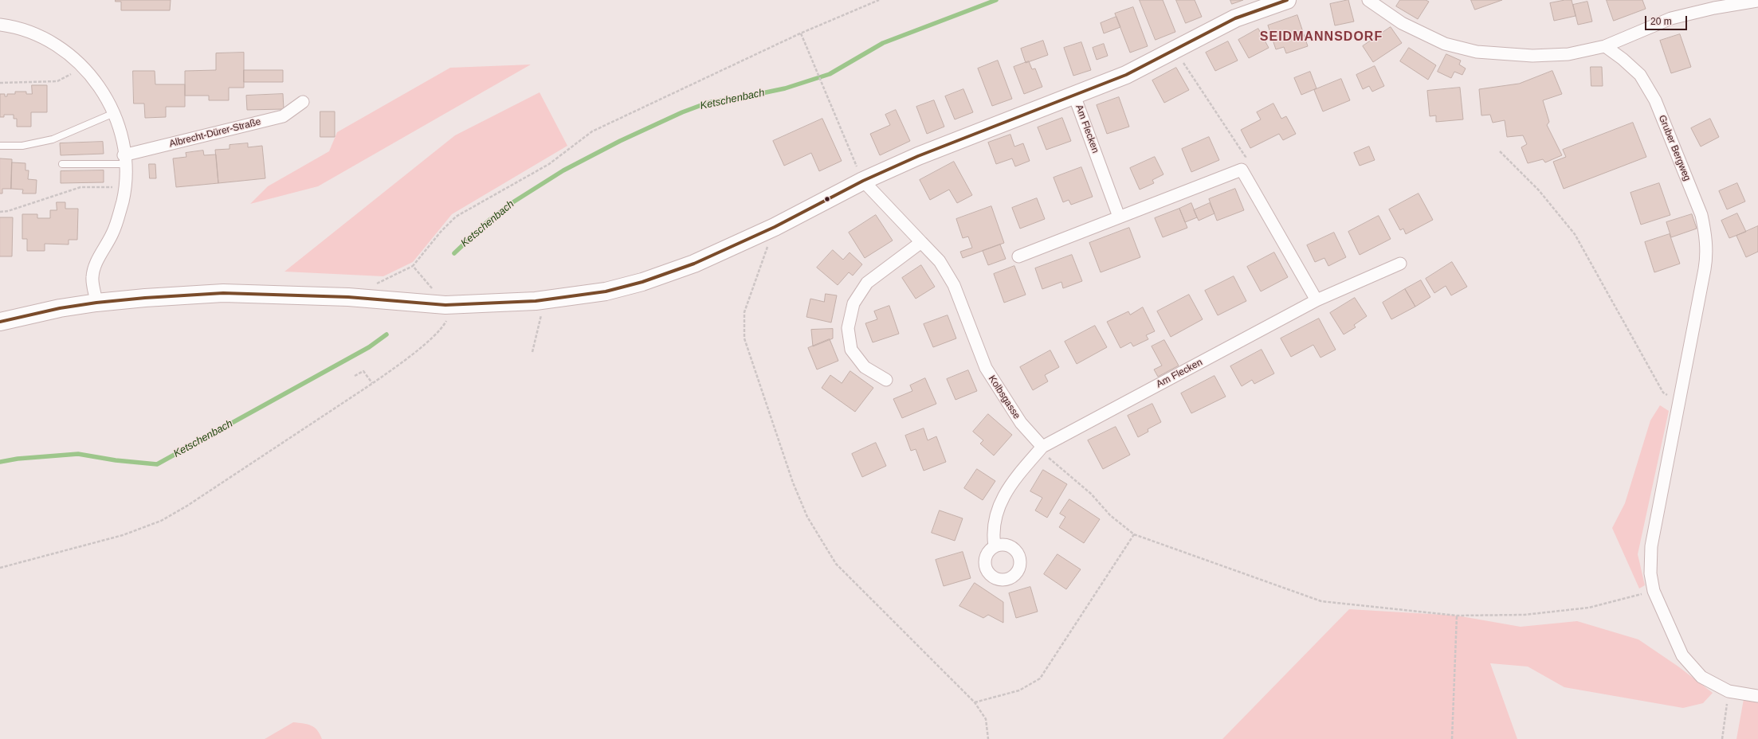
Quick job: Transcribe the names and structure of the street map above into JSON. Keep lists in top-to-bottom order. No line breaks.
{"streets":{"street":["Am Flecken","Albrecht-Dürer-Straße","Gruber Bergweg","Kolbsgasse"]},"crossings":[["Am Flecken","Kolbsgasse"]],"districts":["SEIDMANNSDORF"],"water":["Ketschenbach"],"scale_bar":"20 m"}
